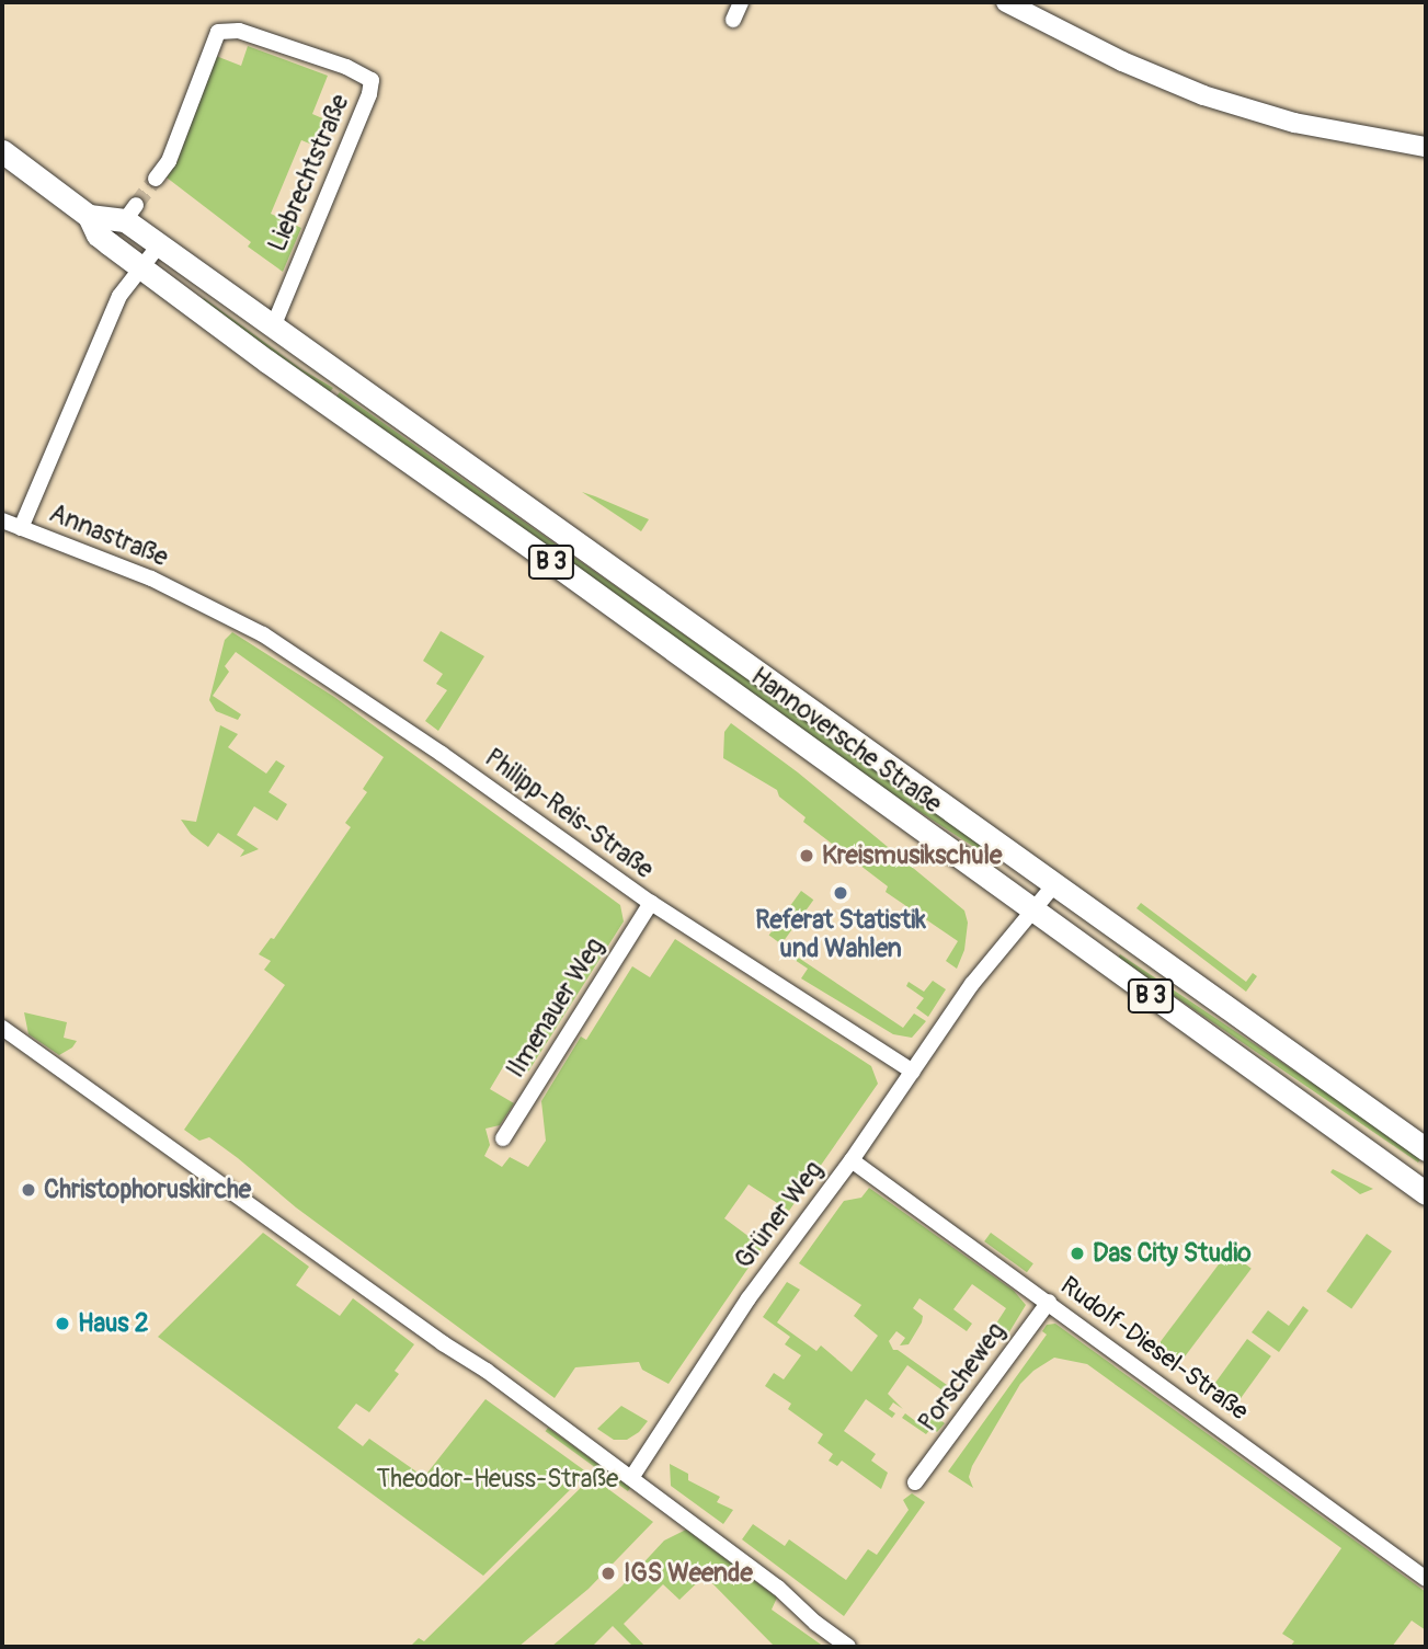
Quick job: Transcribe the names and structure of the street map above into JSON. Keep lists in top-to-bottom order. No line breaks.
{"streets":{"main road":["B 3","Hannoversche Straße"],"street":["Liebrechtstraße","Annastraße","Philipp-Reis-Straße","Ilmenauer Weg","Grüner Weg","Rudolf-Diesel-Straße","Porscheweg"]},"crossings":[["Liebrechtstraße","B 3"],["Liebrechtstraße","Hannoversche Straße"],["Annastraße","Philipp-Reis-Straße"],["B 3","Hannoversche Straße"],["Hannoversche Straße","Grüner Weg"],["Philipp-Reis-Straße","Ilmenauer Weg"],["Philipp-Reis-Straße","Grüner Weg"],["Grüner Weg","Rudolf-Diesel-Straße"],["Rudolf-Diesel-Straße","Porscheweg"]],"parks":["Theodor-Heuss-Straße"],"places":["Kreismusikschule","Referat Statistik und Wahlen","Christophoruskirche","Das City Studio","Haus 2","IGS Weende"]}
